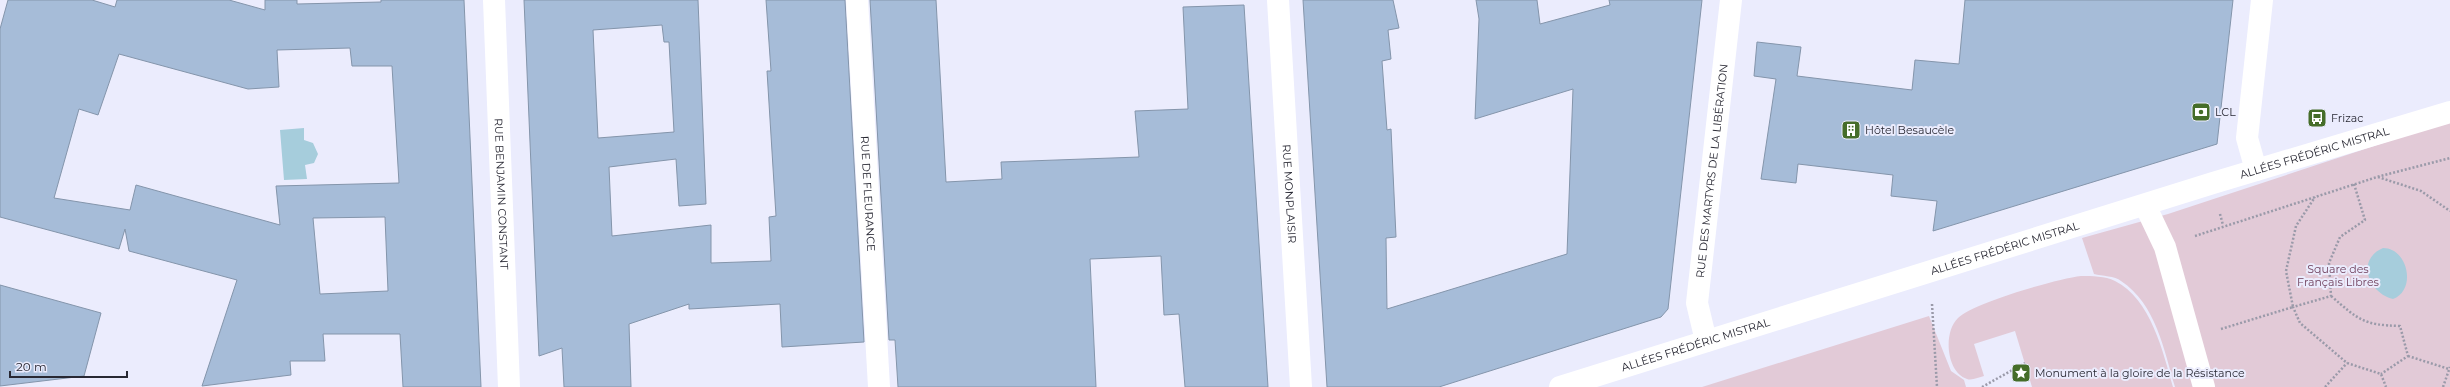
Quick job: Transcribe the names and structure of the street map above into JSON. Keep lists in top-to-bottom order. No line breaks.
{"streets":{"street":["ALLÉES FRÉDÉRIC MISTRAL","RUE DES MARTYRS DE LA LIBÉRATION","RUE MONPLAISIR","RUE BENJAMIN CONSTANT","RUE DE FLEURANCE"]},"crossings":[["ALLÉES FRÉDÉRIC MISTRAL","RUE DES MARTYRS DE LA LIBÉRATION"]],"parks":["Square des Français Libres"],"places":{"bank":["LCL"],"bus stop":["Frizac"],"building":["Hôtel Besaucèle"],"place":["Monument à la gloire de la Résistance"]},"scale_bar":"20 m"}
